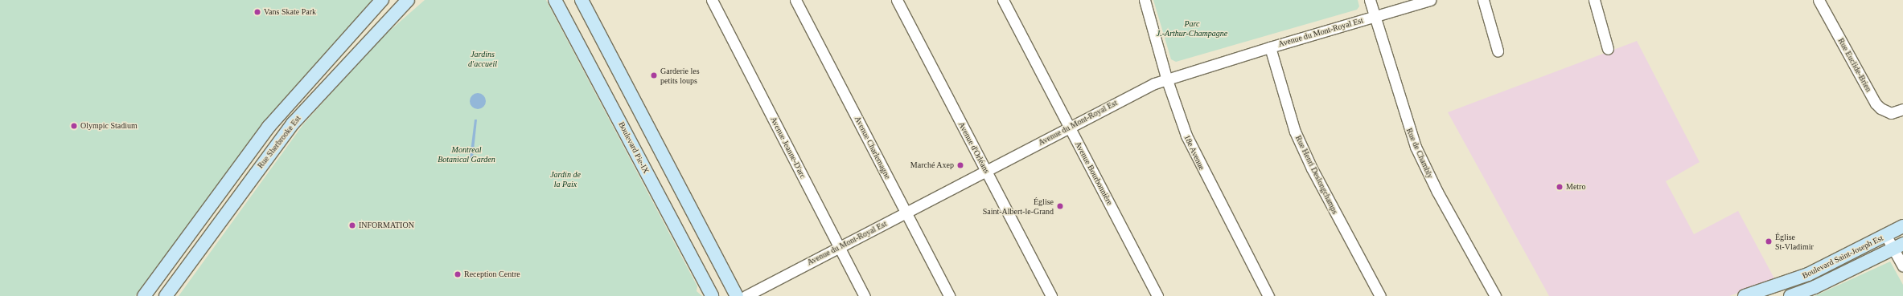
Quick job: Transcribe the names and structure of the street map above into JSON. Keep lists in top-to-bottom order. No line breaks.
{"streets":{"main road":["Rue Sherbrooke Est","Boulevard Pie-IX","Boulevard Saint-Joseph Est"],"street":["Avenue du Mont-Royal Est","Rue Euclide-Brien","Avenue Jeanne-D'arc","Avenue Charlemagne","Avenue d'Orléans","18e Avenue","Rue de Chambly","Avenue Bourbonnière","Rue Henri Deslongchamps"]},"crossings":[["Avenue du Mont-Royal Est","Avenue Jeanne-D'arc"],["Avenue du Mont-Royal Est","Avenue Charlemagne"],["Avenue du Mont-Royal Est","Avenue d'Orléans"],["Avenue du Mont-Royal Est","18e Avenue"],["Avenue du Mont-Royal Est","Rue de Chambly"],["Avenue du Mont-Royal Est","Avenue Bourbonnière"],["Avenue du Mont-Royal Est","Rue Henri Deslongchamps"]],"parks":["Parc J.-Arthur-Champagne","Jardins d'accueil","Montreal Botanical Garden","Jardin de la Paix"],"places":["Vans Skate Park","Garderie les petits loups","Olympic Stadium","Marché Axep","Metro","Église Saint-Albert-le-Grand","INFORMATION","Église St-Vladimir","Reception Centre"]}
